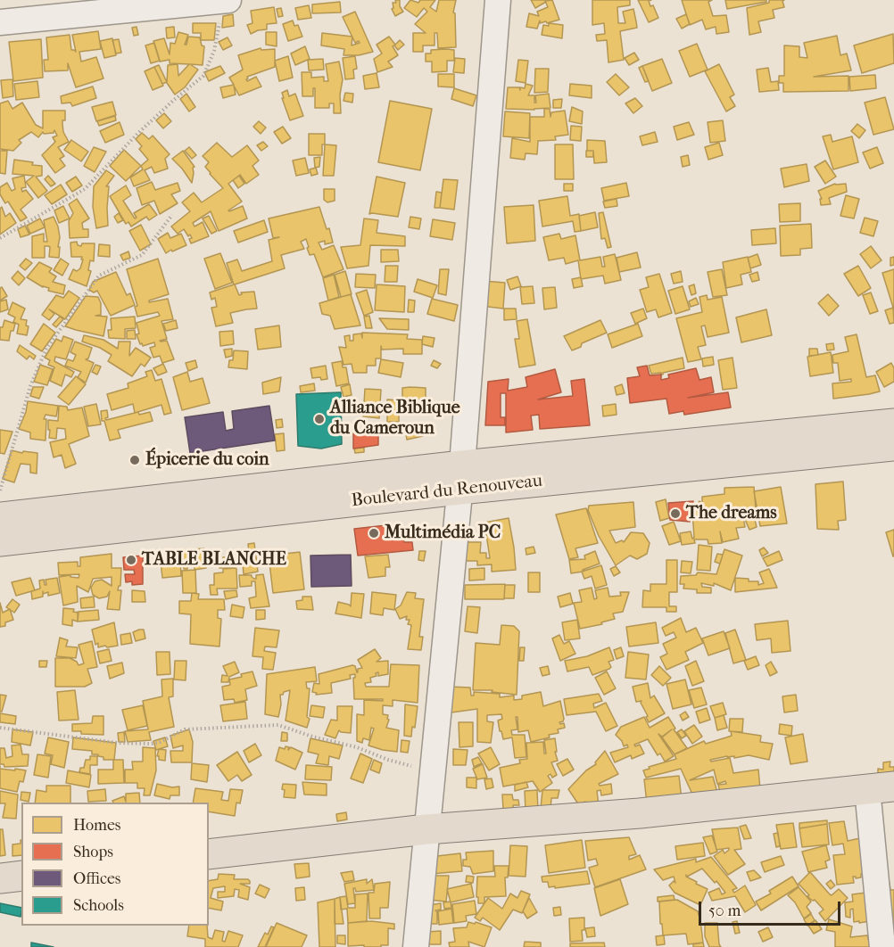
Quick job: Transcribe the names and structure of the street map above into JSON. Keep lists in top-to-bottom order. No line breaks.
{"streets":{"main road":["Boulevard du Renouveau"]},"places":["Alliance Biblique du Cameroun","Épicerie du coin","The dreams","Multimédia PC","TABLE BLANCHE"],"legend":["Homes","Shops","Offices","Schools"],"scale_bar":"50 m"}
